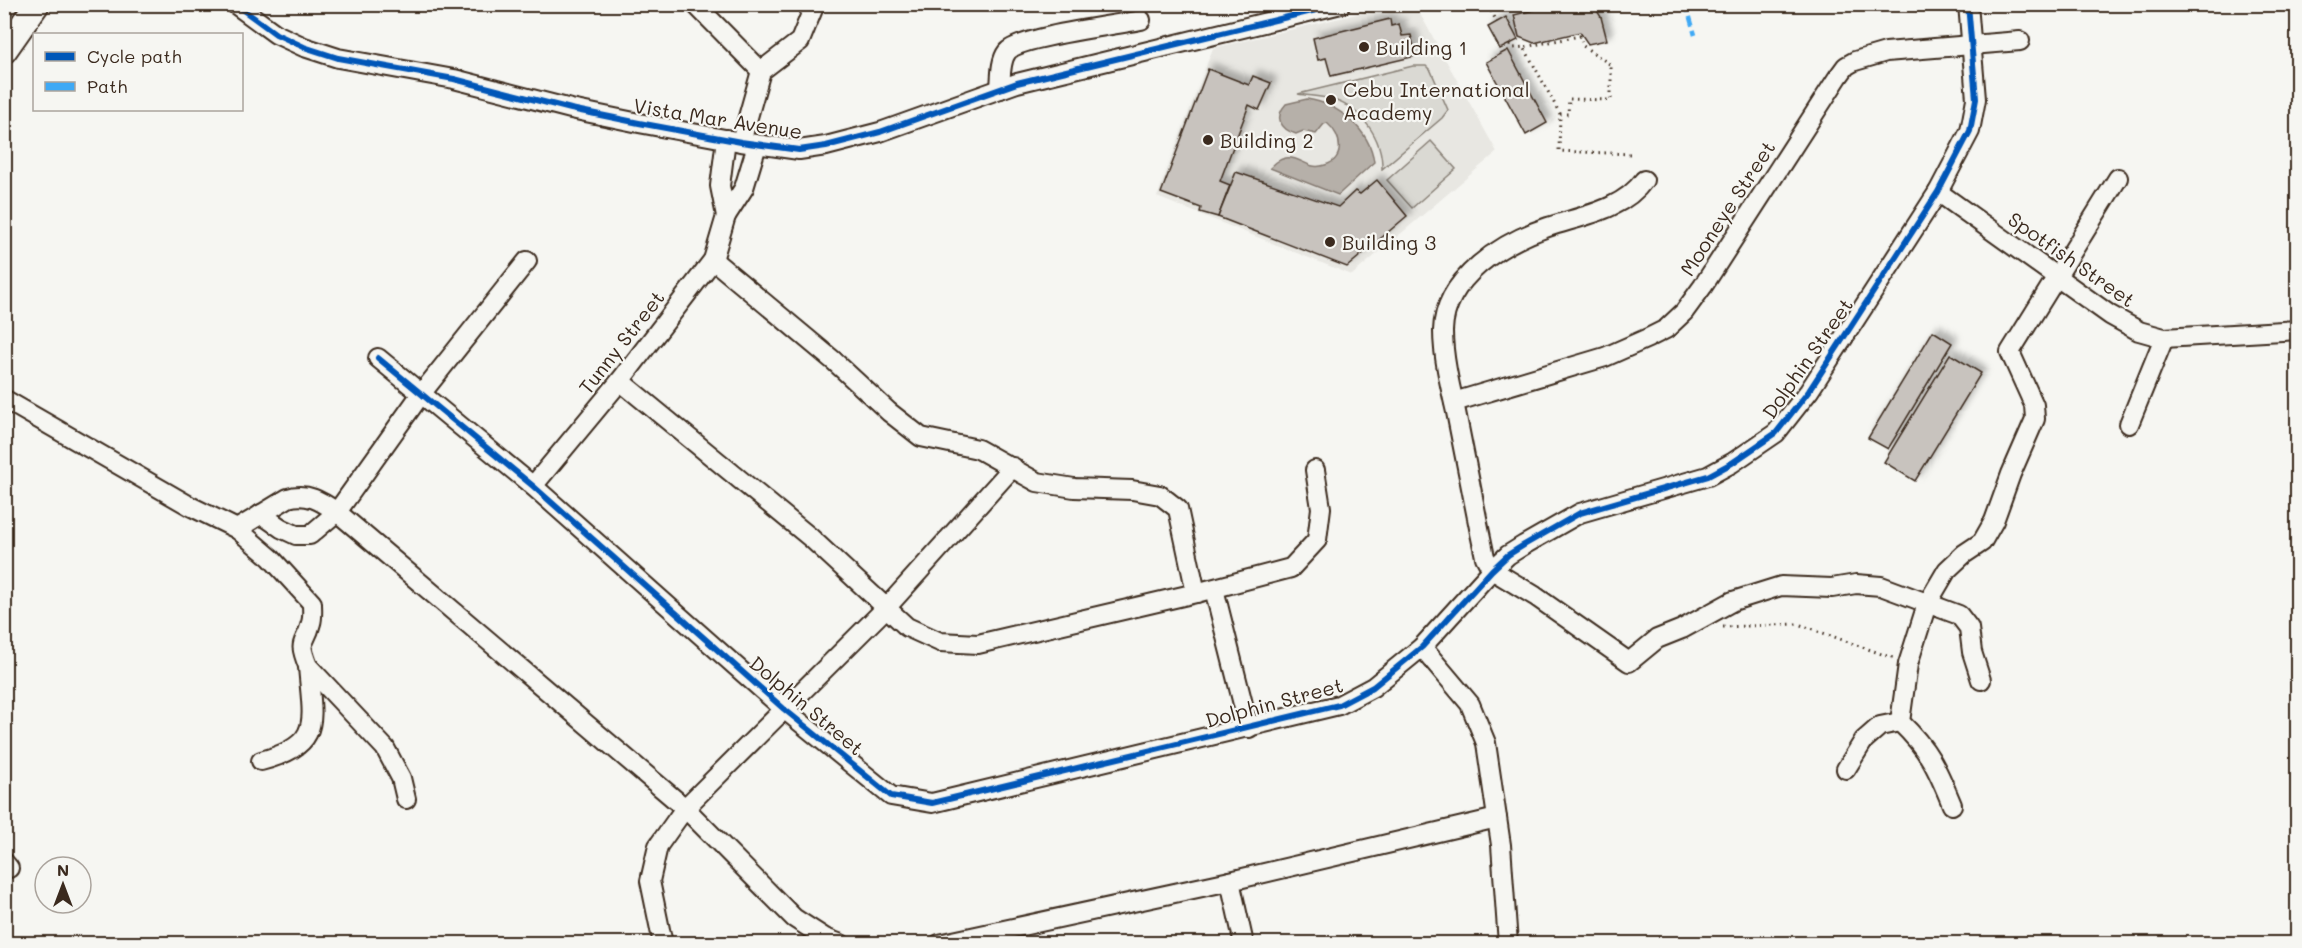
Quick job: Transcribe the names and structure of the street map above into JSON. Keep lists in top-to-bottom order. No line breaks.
{"streets":{"street":["Vista Mar Avenue","Mooneye Street","Spotfish Street","Tunny Street","Dolphin Street"]},"crossings":[["Vista Mar Avenue","Tunny Street"],["Mooneye Street","Dolphin Street"],["Spotfish Street","Dolphin Street"],["Tunny Street","Dolphin Street"]],"places":["Building 1","Cebu International Academy","Building 2","Building 3"],"legend":["Cycle path","Path"],"north":"top"}
